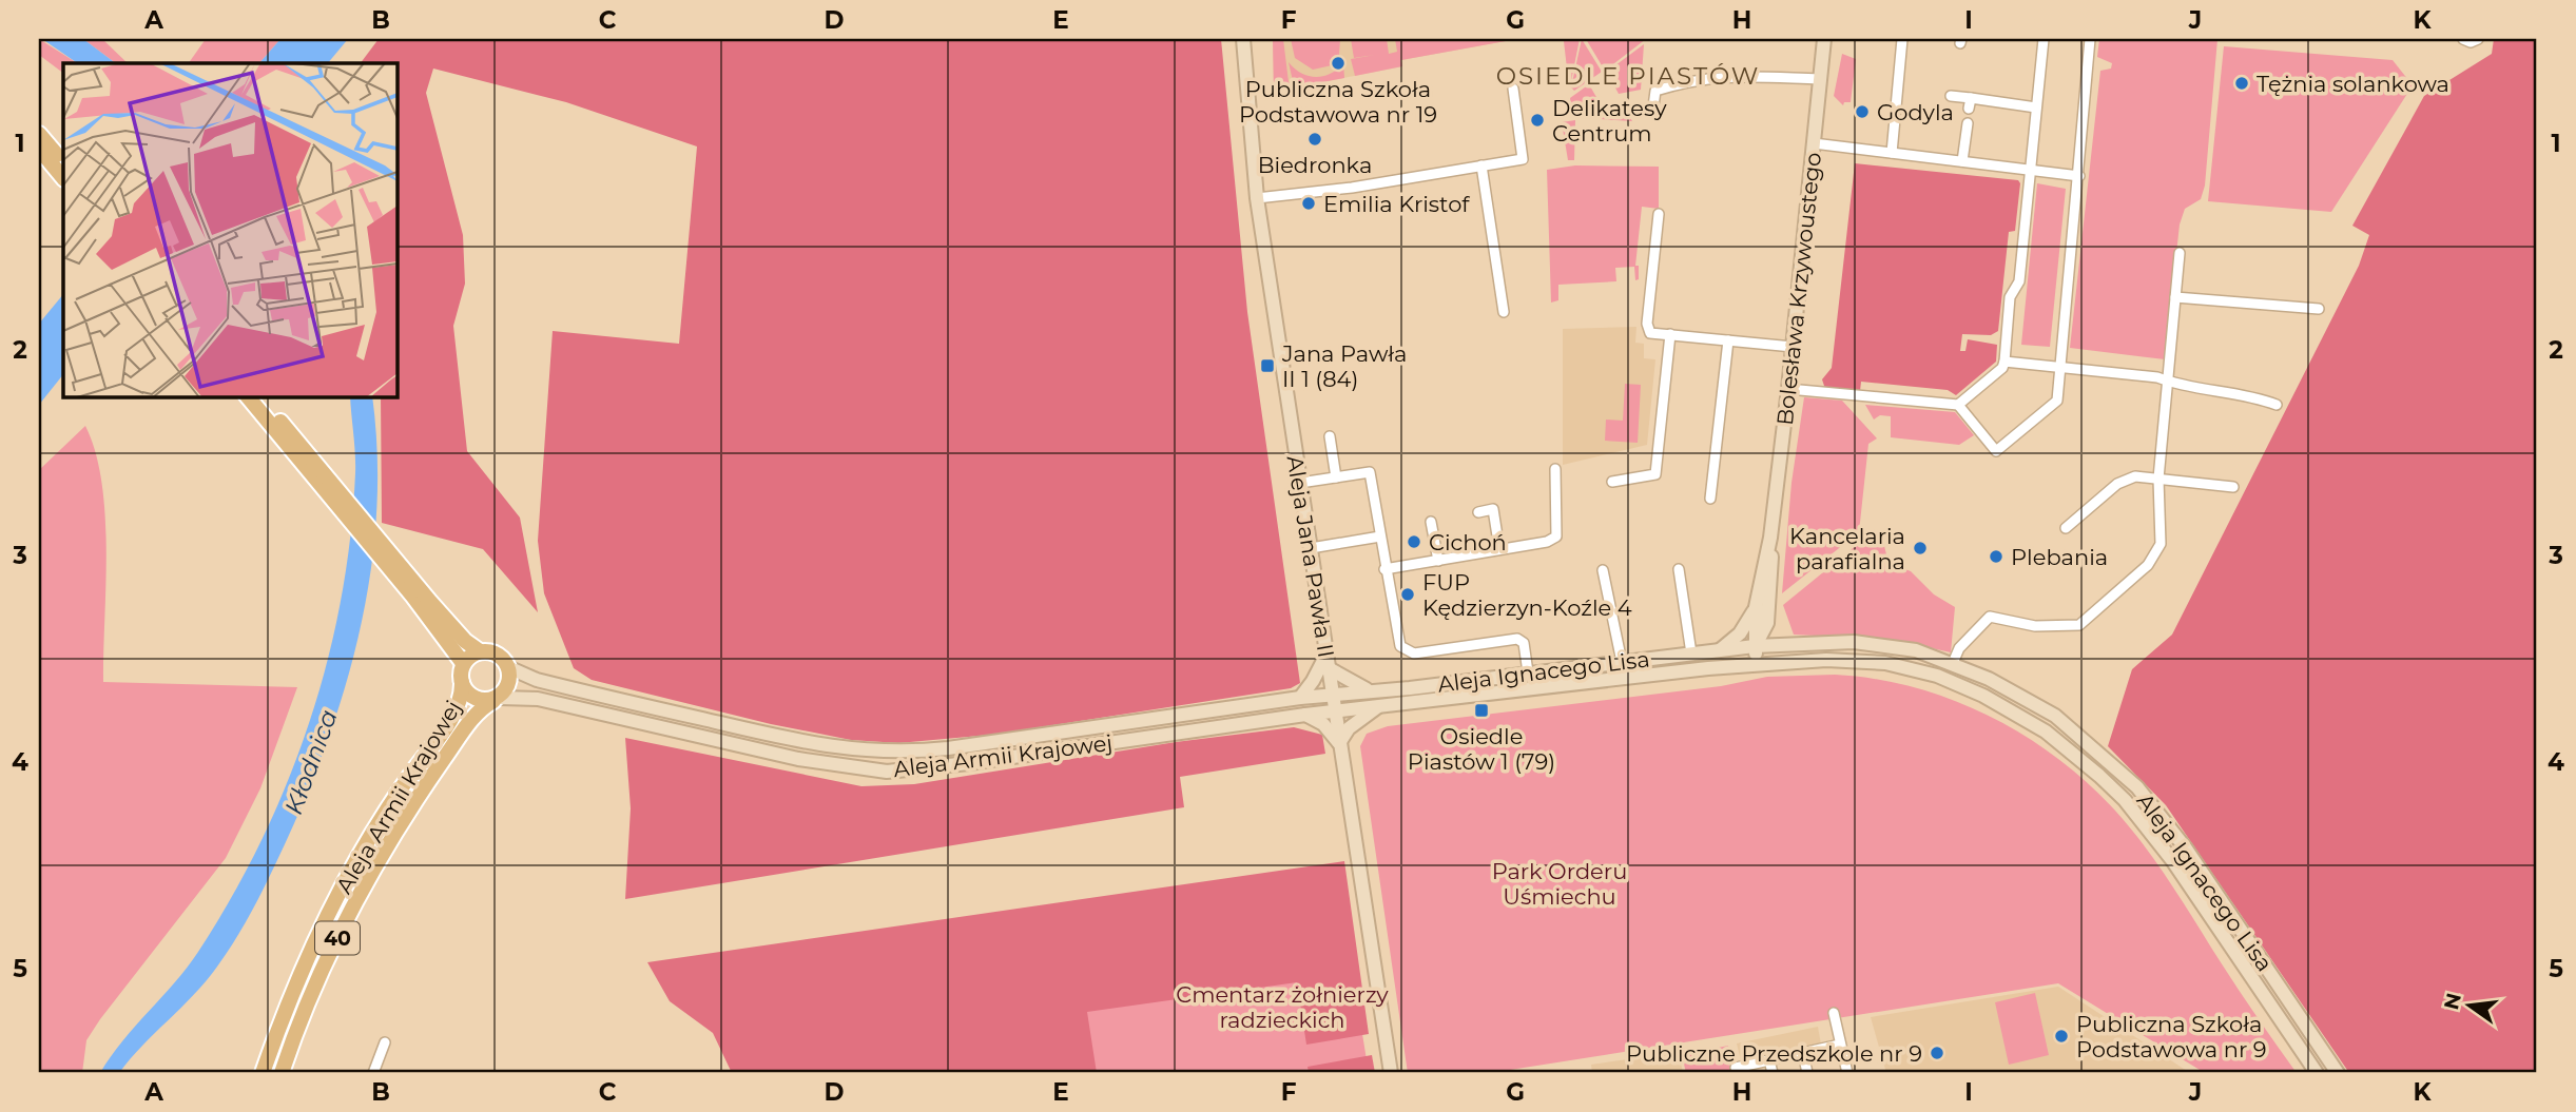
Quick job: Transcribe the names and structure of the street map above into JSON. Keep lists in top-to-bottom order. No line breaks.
{"streets":{"main road":["Aleja Armii Krajowej","40"],"street":["Bolesława Krzywoustego","Aleja Jana Pawła II","Aleja Ignacego Lisa"]},"crossings":[["Bolesława Krzywoustego","Aleja Ignacego Lisa"],["Aleja Jana Pawła II","Aleja Ignacego Lisa"],["Aleja Jana Pawła II","Aleja Armii Krajowej"],["Aleja Ignacego Lisa","Aleja Armii Krajowej"],["Aleja Armii Krajowej","40"]],"districts":["OSIEDLE PIASTÓW"],"water":["Kłodnica"],"parks":["Park Orderu Uśmiechu","Cmentarz żołnierzy radzieckich"],"places":{"other":["Publiczna Szkoła Podstawowa nr 19","Tężnia solankowa","Godyla","Delikatesy Centrum","Biedronka","Emilia Kristof","Cichoń","Kancelaria parafialna","Plebania","FUP Kędzierzyn-Koźle 4","Publiczna Szkoła Podstawowa nr 9","Publiczne Przedszkole nr 9"],"transit":["Jana Pawła II 1 (84)","Osiedle Piastów 1 (79)"]},"north":"left","grid":{"columns":["A","B","C","D","E","F","G","H","I","J","K"],"rows":["1","2","3","4","5"]}}
